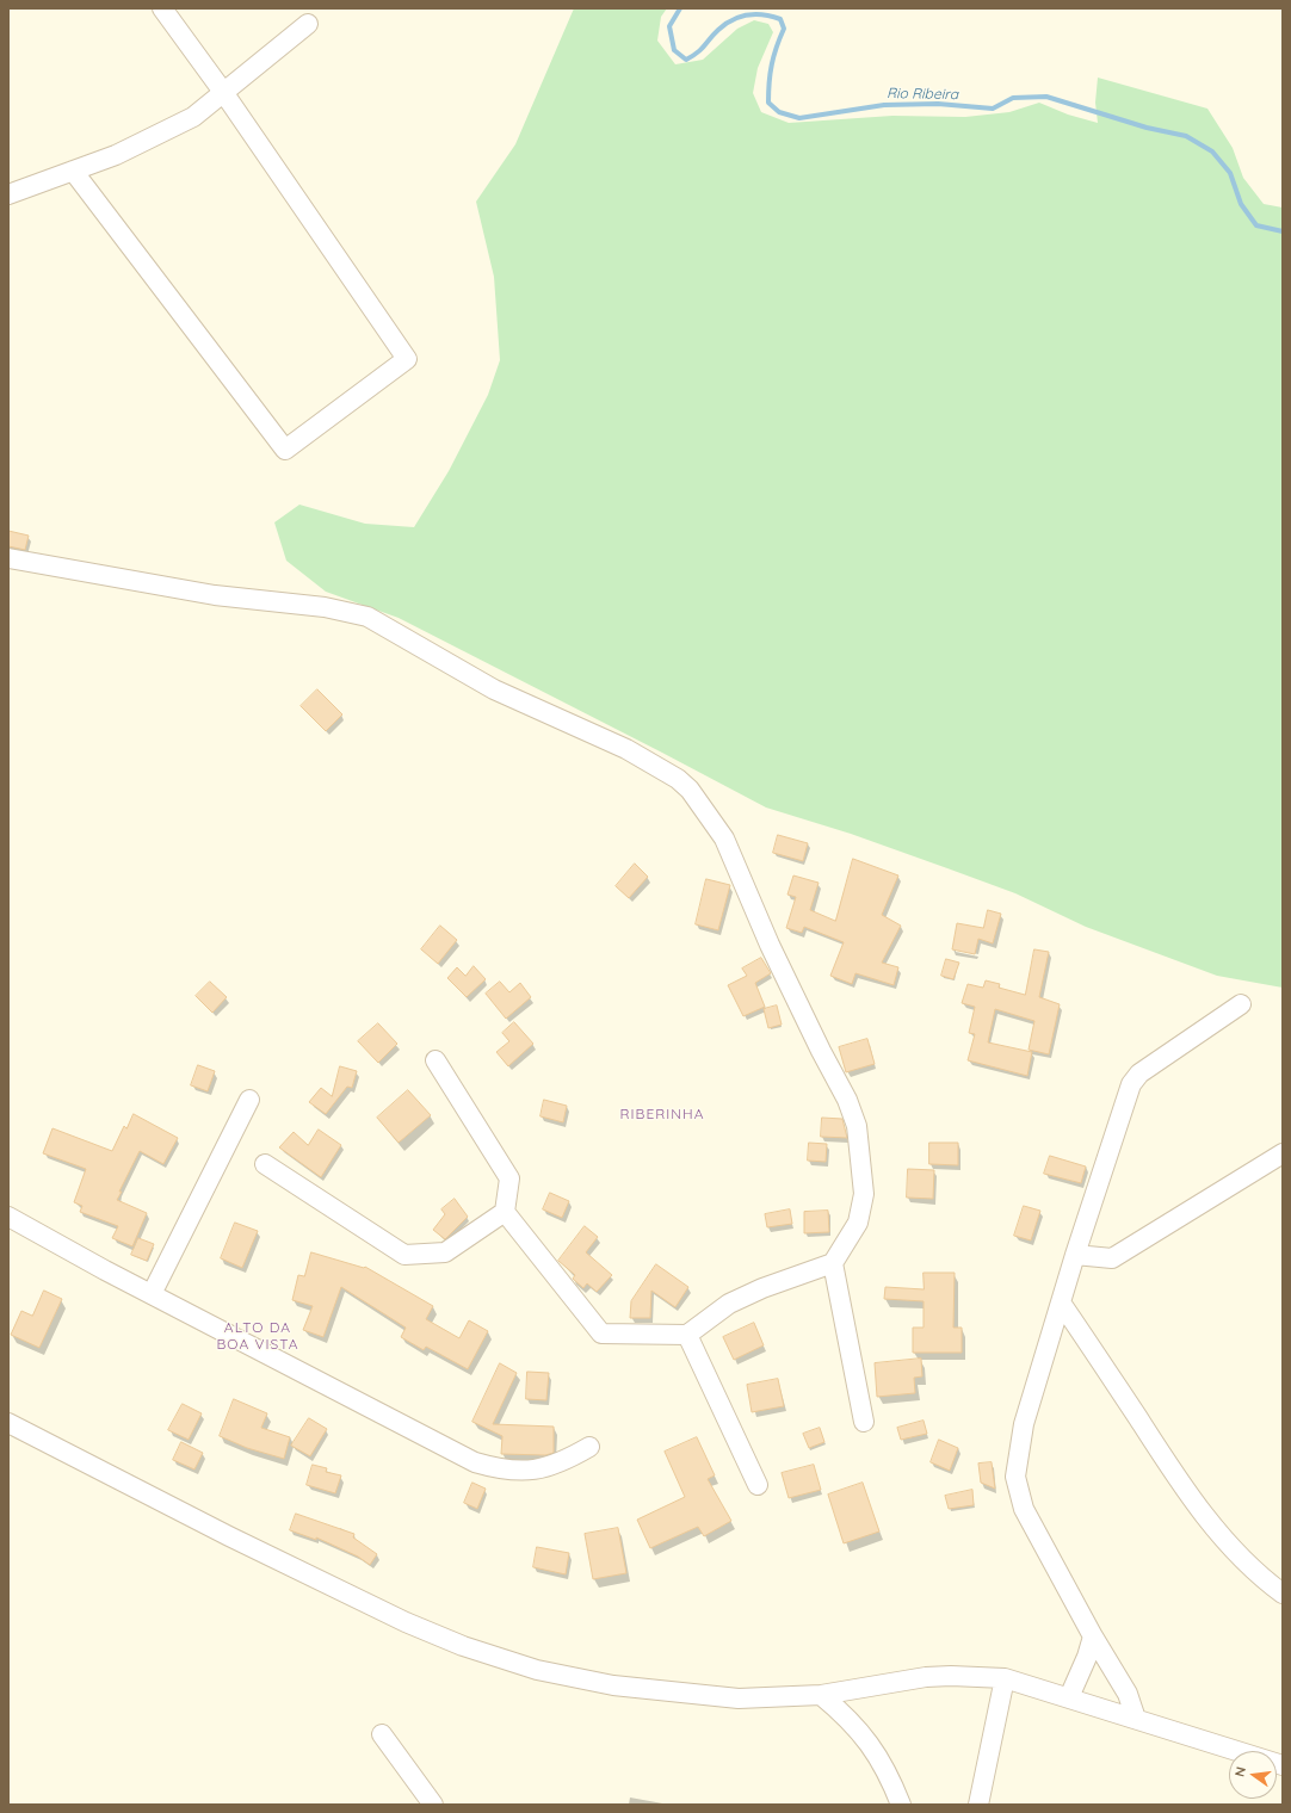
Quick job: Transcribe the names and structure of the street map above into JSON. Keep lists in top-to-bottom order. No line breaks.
{"districts":["RIBERINHA","ALTO DA BOA VISTA"],"water":["Rio Ribeira"],"north":"left"}
